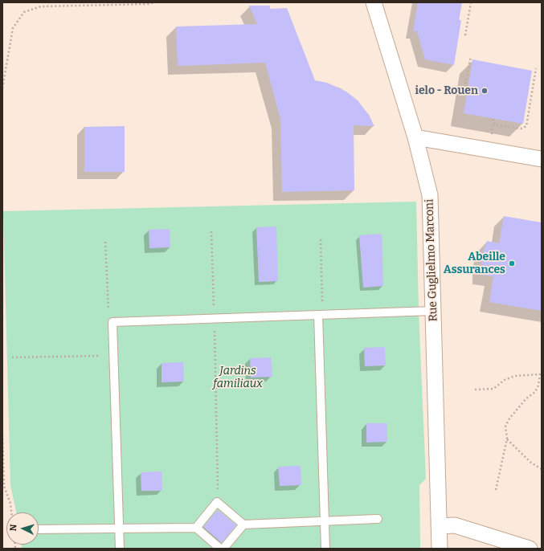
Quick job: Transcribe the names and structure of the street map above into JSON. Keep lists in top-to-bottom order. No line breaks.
{"streets":{"street":["Rue Guglielmo Marconi"]},"parks":["Jardins familiaux"],"places":["ielo - Rouen","Abeille Assurances"],"north":"left"}
